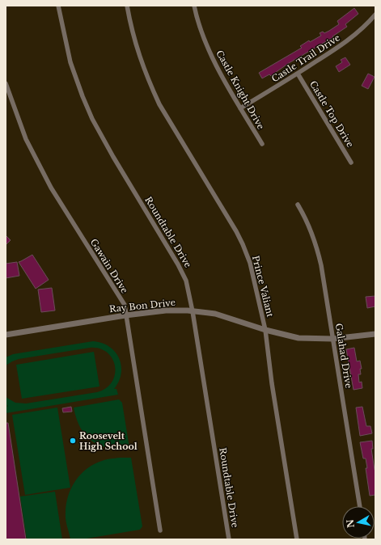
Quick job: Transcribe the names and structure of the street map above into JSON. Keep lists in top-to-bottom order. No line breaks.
{"streets":{"street":["Castle Trail Drive","Castle Knight Drive","Castle Top Drive","Roundtable Drive","Gawain Drive","Prince Valiant","Ray Bon Drive","Galahad Drive"]},"crossings":[["Castle Trail Drive","Castle Knight Drive"],["Castle Trail Drive","Castle Top Drive"],["Roundtable Drive","Ray Bon Drive"],["Gawain Drive","Ray Bon Drive"],["Prince Valiant","Ray Bon Drive"],["Ray Bon Drive","Galahad Drive"]],"places":["Roosevelt High School"],"north":"left"}
